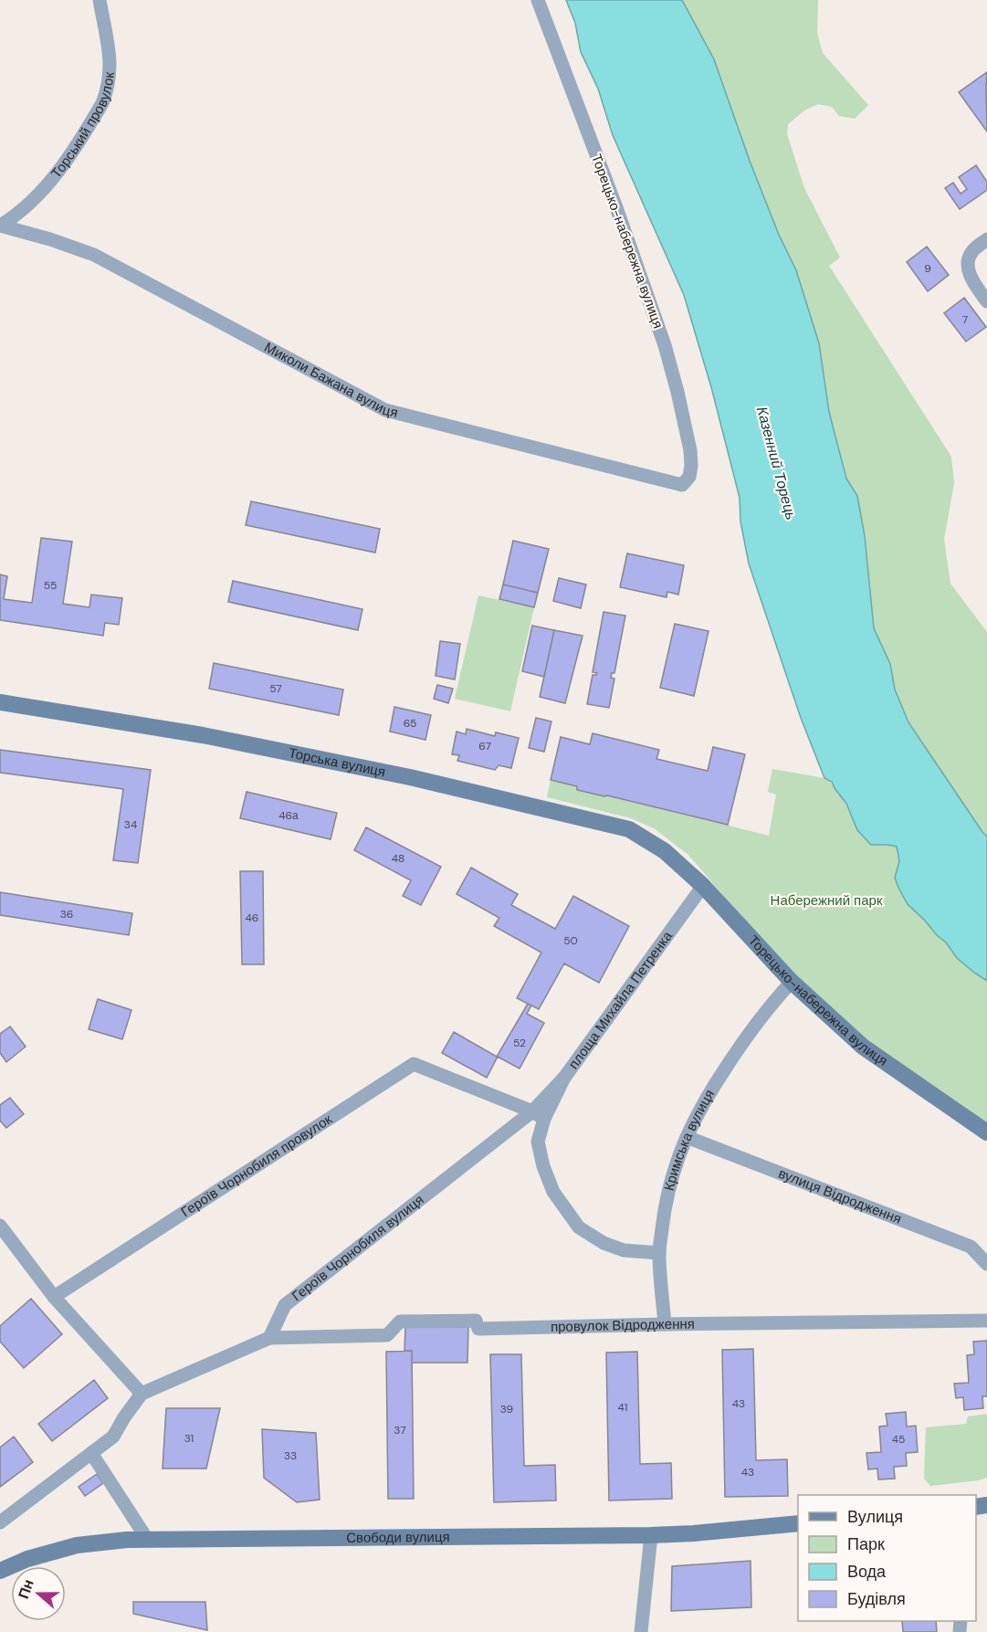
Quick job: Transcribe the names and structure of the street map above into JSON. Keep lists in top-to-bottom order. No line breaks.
{"streets":{"main road":["Торецько-набережна вулиця","Торська вулиця","Свободи вулиця"],"street":["Торський провулок","Миколи Бажана вулиця","площа Михайла Петренка","Кримська вулиця","Героїв Чорнобиля провулок","вулиця Відродження","Героїв Чорнобиля вулиця","провулок Відродження"]},"crossings":[["Торський провулок","Миколи Бажана вулиця"],["Торецько-набережна вулиця","Миколи Бажана вулиця"],["Торецько-набережна вулиця","Торська вулиця"],["Торецько-набережна вулиця","площа Михайла Петренка"],["Торецько-набережна вулиця","Кримська вулиця"],["площа Михайла Петренка","Героїв Чорнобиля провулок"],["площа Михайла Петренка","Героїв Чорнобиля вулиця"],["Кримська вулиця","вулиця Відродження"],["Кримська вулиця","провулок Відродження"],["Героїв Чорнобиля провулок","Героїв Чорнобиля вулиця"],["Героїв Чорнобиля вулиця","провулок Відродження"]],"water":["Казенний Торець"],"parks":["Набережний парк"],"house_numbers":["9","7","55","57","65","67","46а","34","48","36","46","50","52","43","41","39","37","31","45","33","43"],"legend":["Вулиця","Парк","Вода","Будівля"],"north":"left"}
